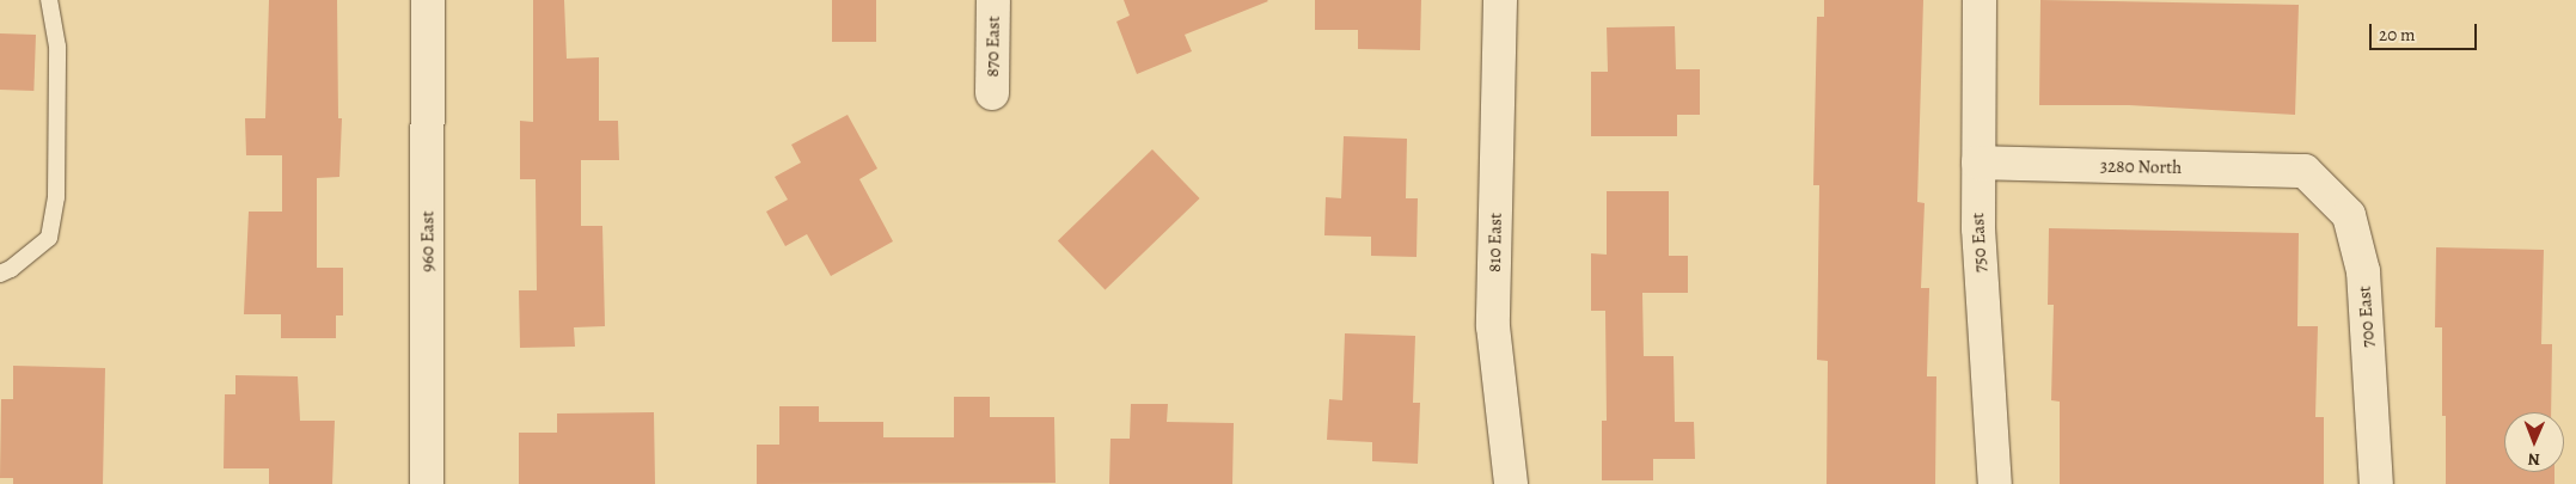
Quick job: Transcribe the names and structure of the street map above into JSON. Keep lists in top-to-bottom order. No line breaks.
{"streets":{"street":["870 East","3280 North","960 East","810 East","750 East","700 East"]},"crossings":[["3280 North","750 East"],["3280 North","700 East"]],"scale_bar":"20 m","north":"bottom"}
